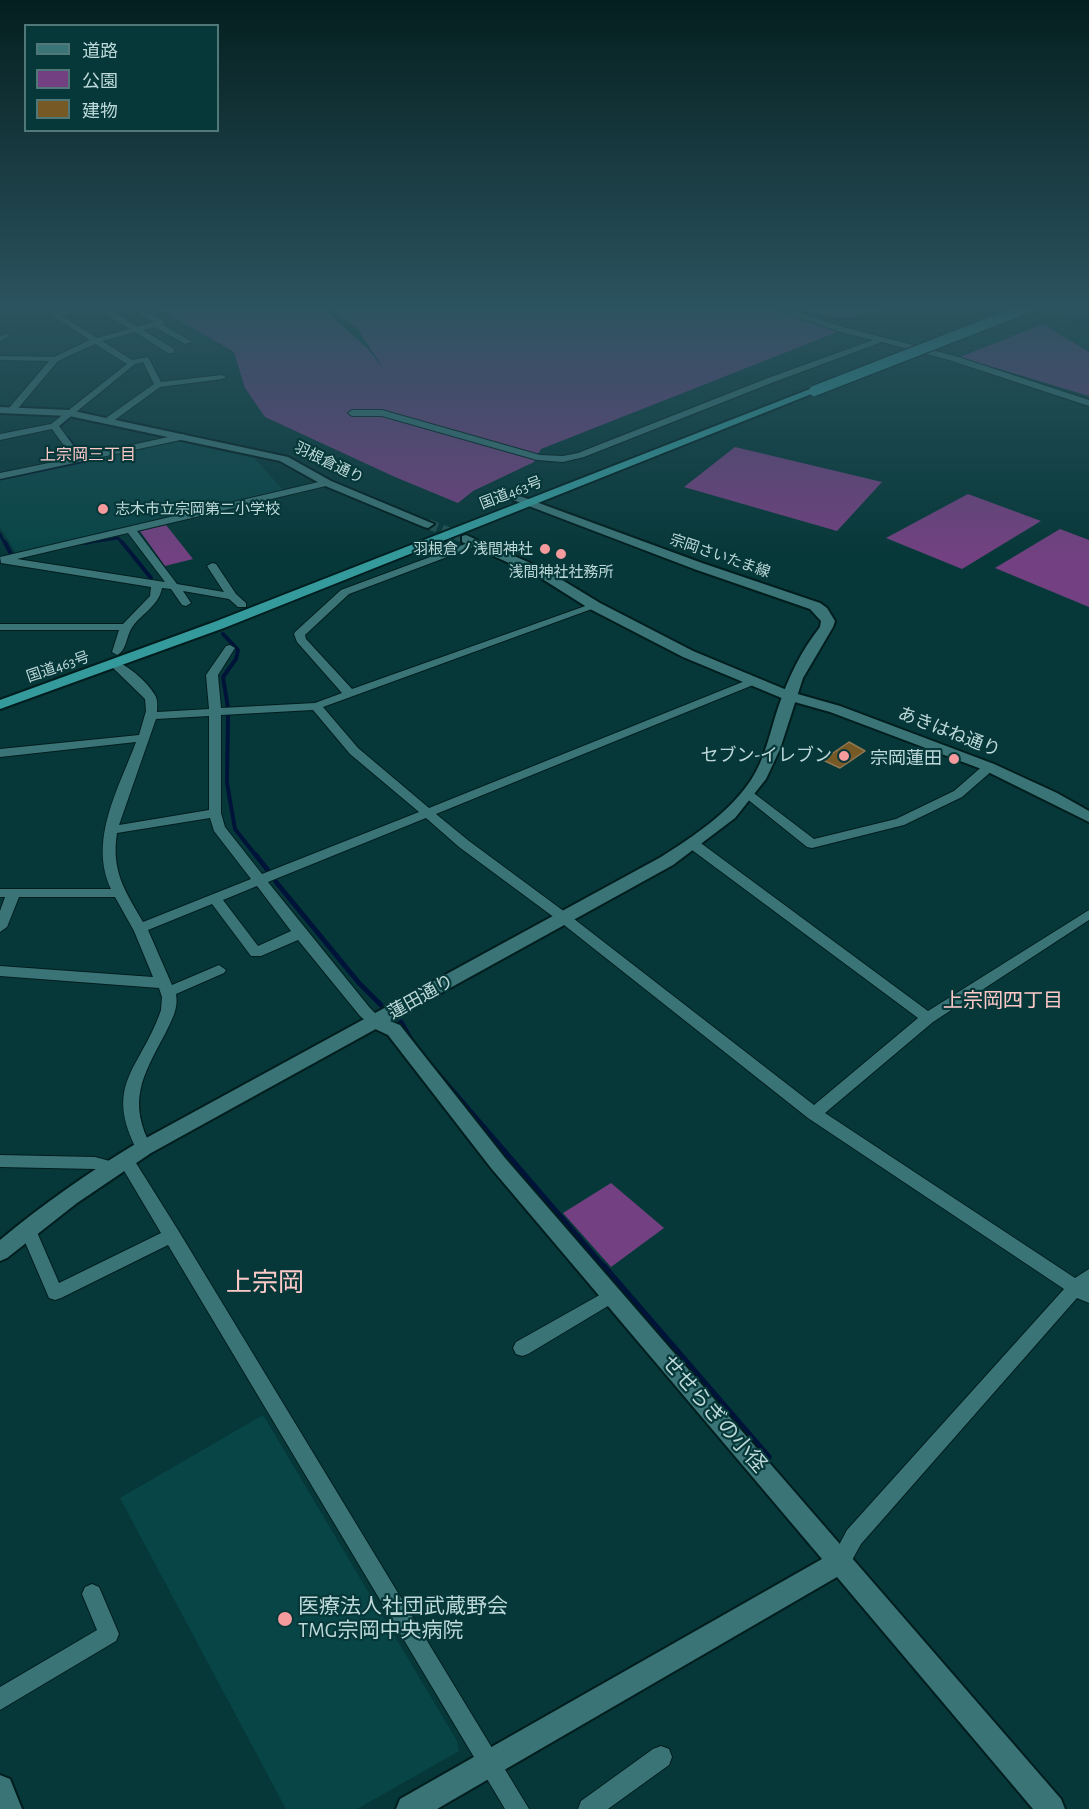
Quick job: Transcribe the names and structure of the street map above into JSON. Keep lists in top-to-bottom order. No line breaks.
{"streets":{"highway":["国道463号"],"street":["羽根倉通り","宗岡さいたま線","あきはね通り","蓮田通り","せせらぎの小径"]},"crossings":[["国道463号","宗岡さいたま線"],["宗岡さいたま線","あきはね通り"],["宗岡さいたま線","蓮田通り"],["あきはね通り","蓮田通り"],["蓮田通り","せせらぎの小径"]],"districts":["上宗岡三丁目","上宗岡四丁目","上宗岡"],"places":["志木市立宗岡第二小学校","羽根倉ノ浅間神社","浅間神社社務所","セブン-イレブン","宗岡蓮田","医療法人社団武蔵野会 TMG宗岡中央病院"],"legend":["道路","公園","建物"]}
